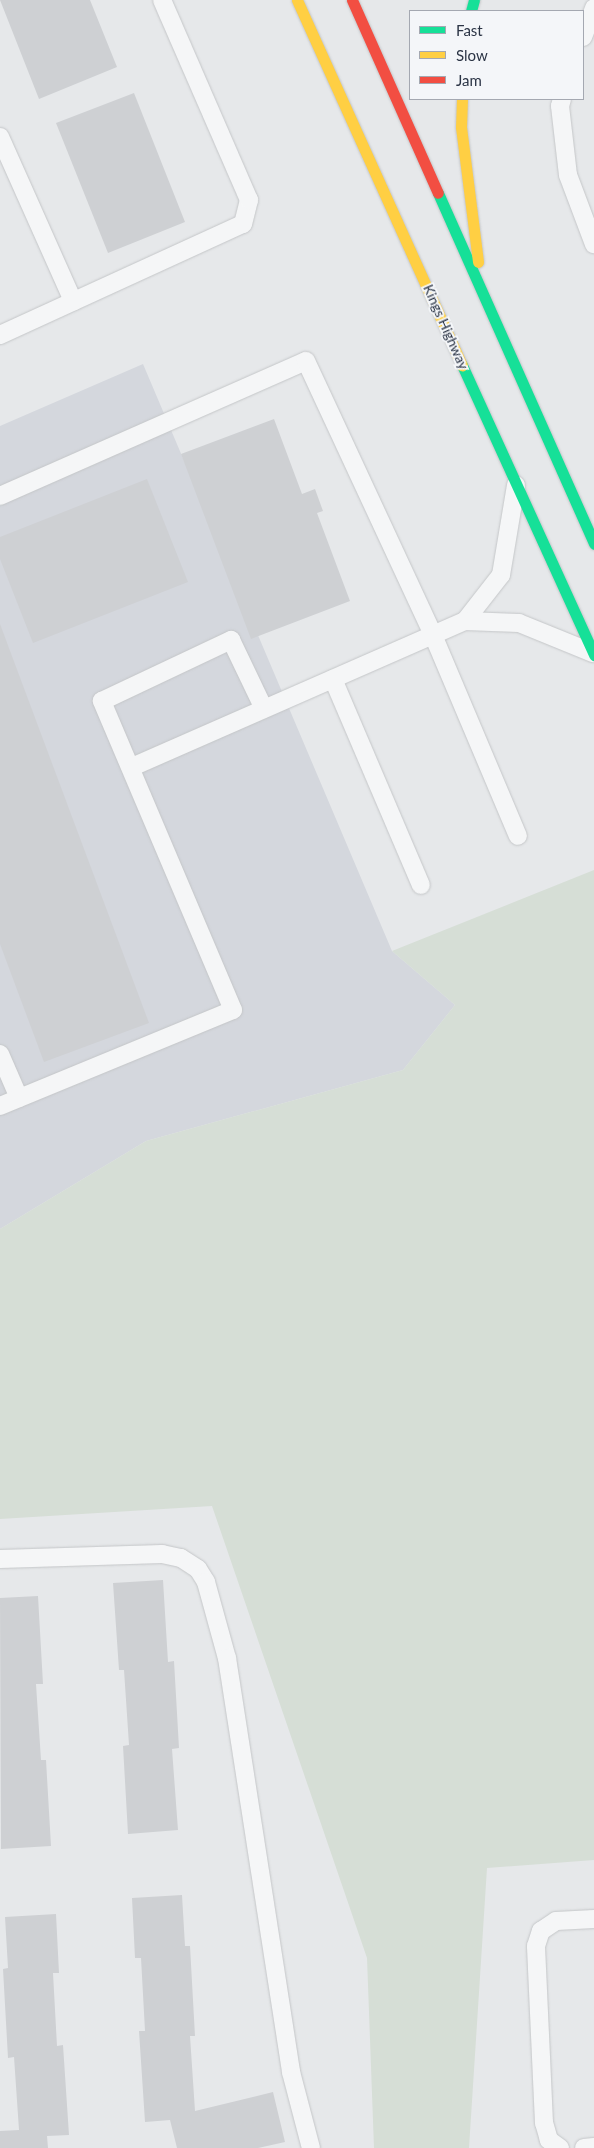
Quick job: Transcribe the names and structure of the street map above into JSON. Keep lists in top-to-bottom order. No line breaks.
{"streets":{"main road":["Kings Highway"]},"legend":["Fast","Slow","Jam"]}
